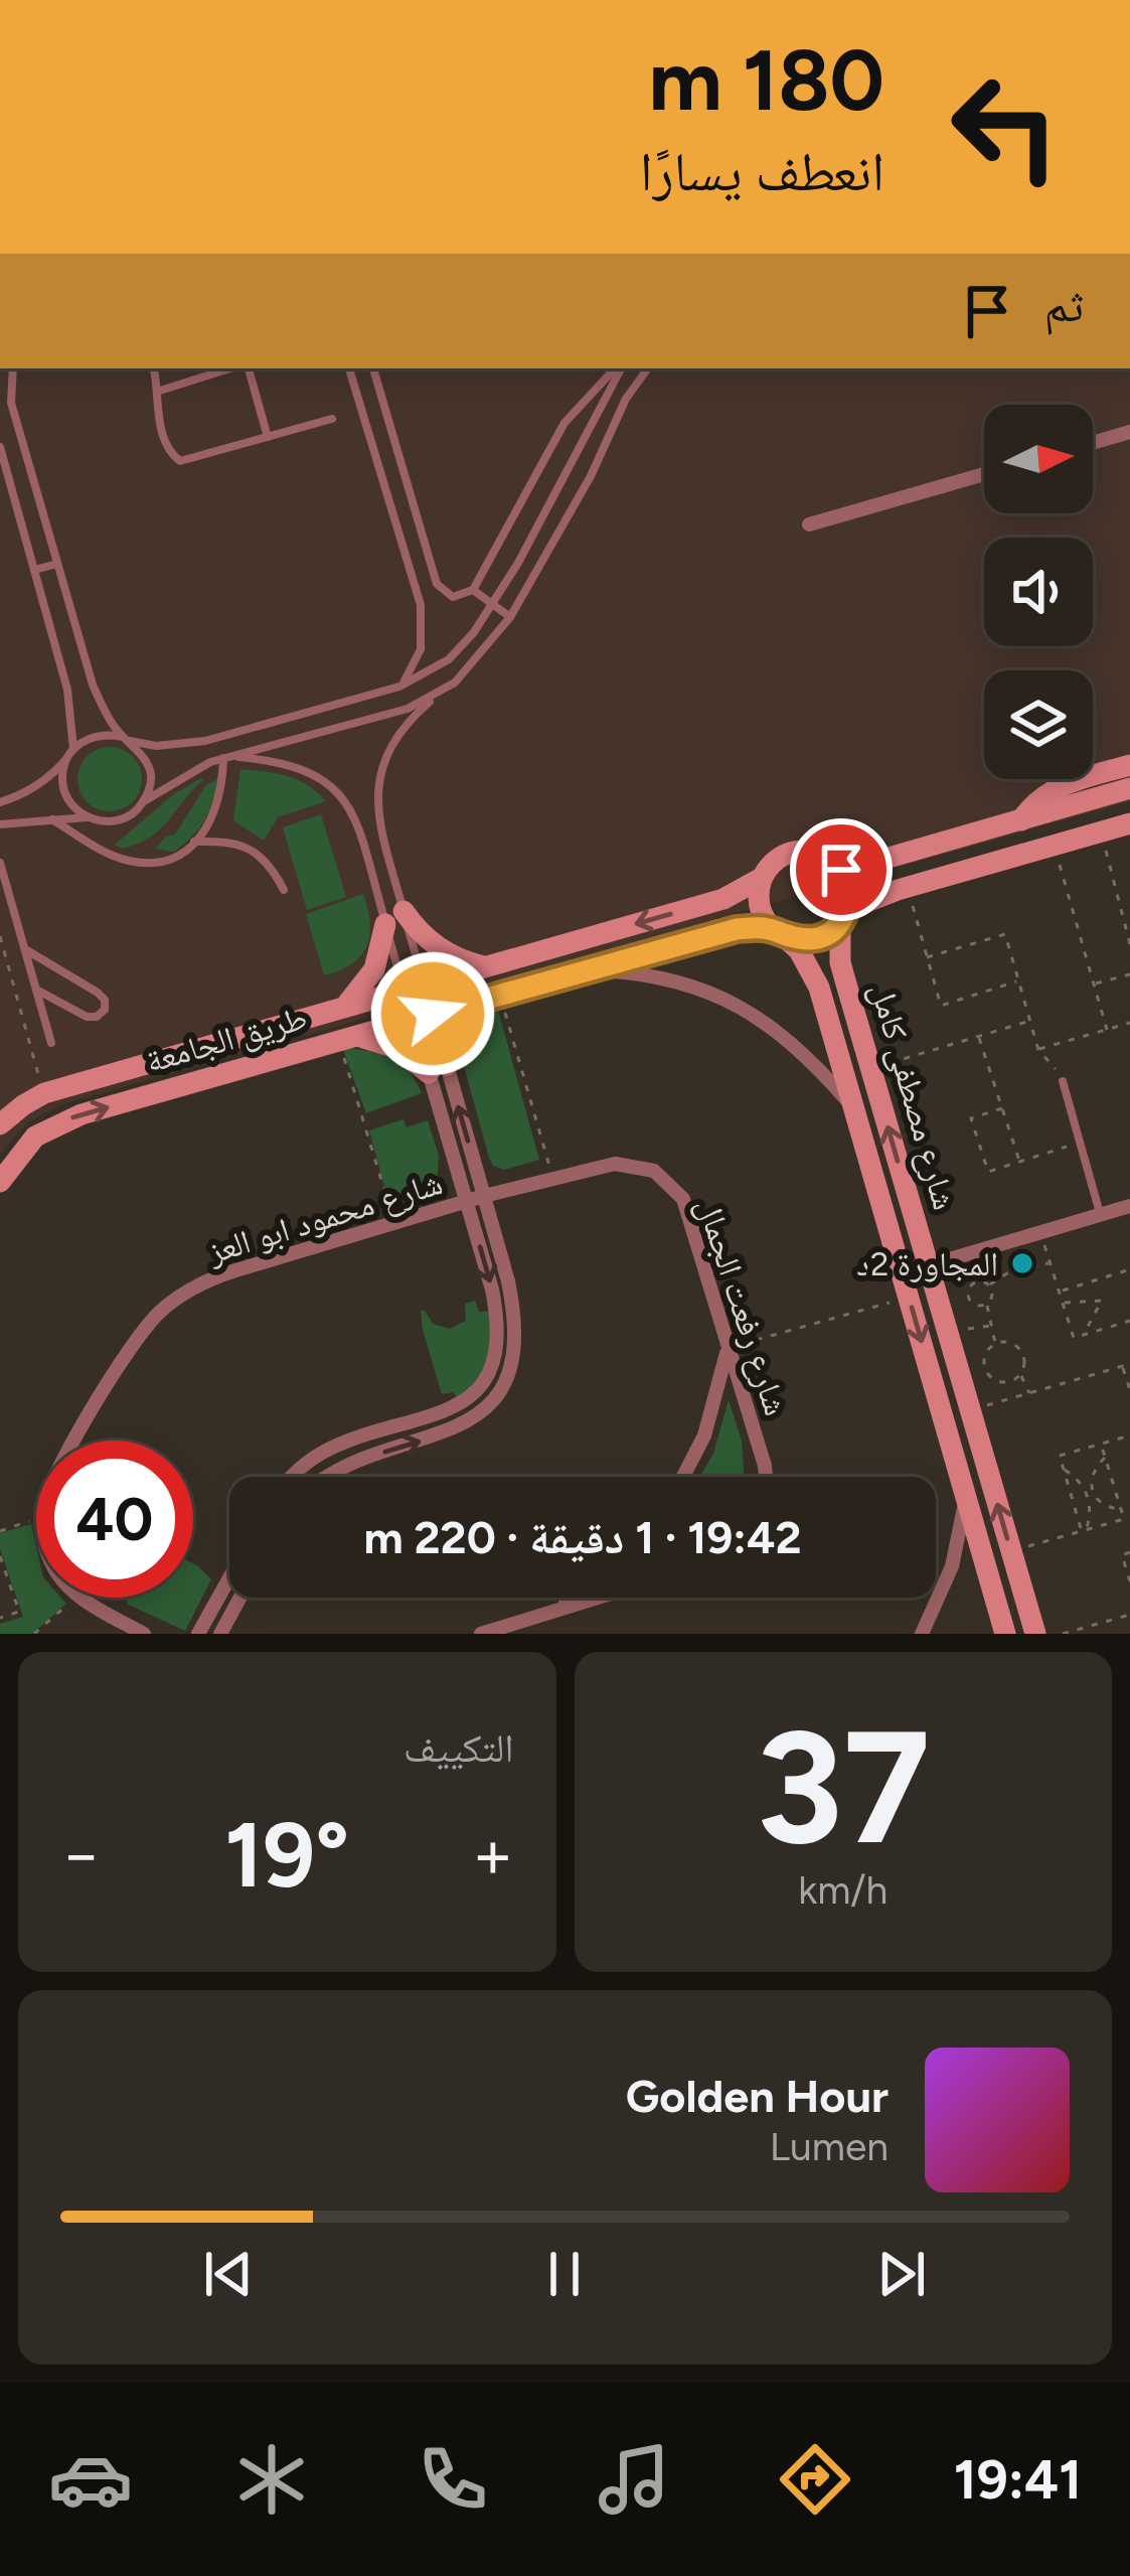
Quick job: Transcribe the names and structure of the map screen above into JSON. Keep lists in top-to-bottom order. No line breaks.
{"streets":{"street":["طريق الجامعة","شارع مصطفى كامل","شارع محمود ابو العز","شارع رفعت الجمال"]},"crossings":[["طريق الجامعة","شارع مصطفى كامل"],["شارع محمود ابو العز","شارع رفعت الجمال"]],"places":["المجاورة 2د"],"north":"right","page":{"turn":["180 m","انعطف يسارًا"],"then":"ثم","limit":"40","trip":"19:42 · 1 دقيقة · 220 m","tile":[["37","km/h"],"التكييف"],"heat":["−","19°","+"],"song":["Golden Hour","Lumen"],"tabs":"19:41"}}
